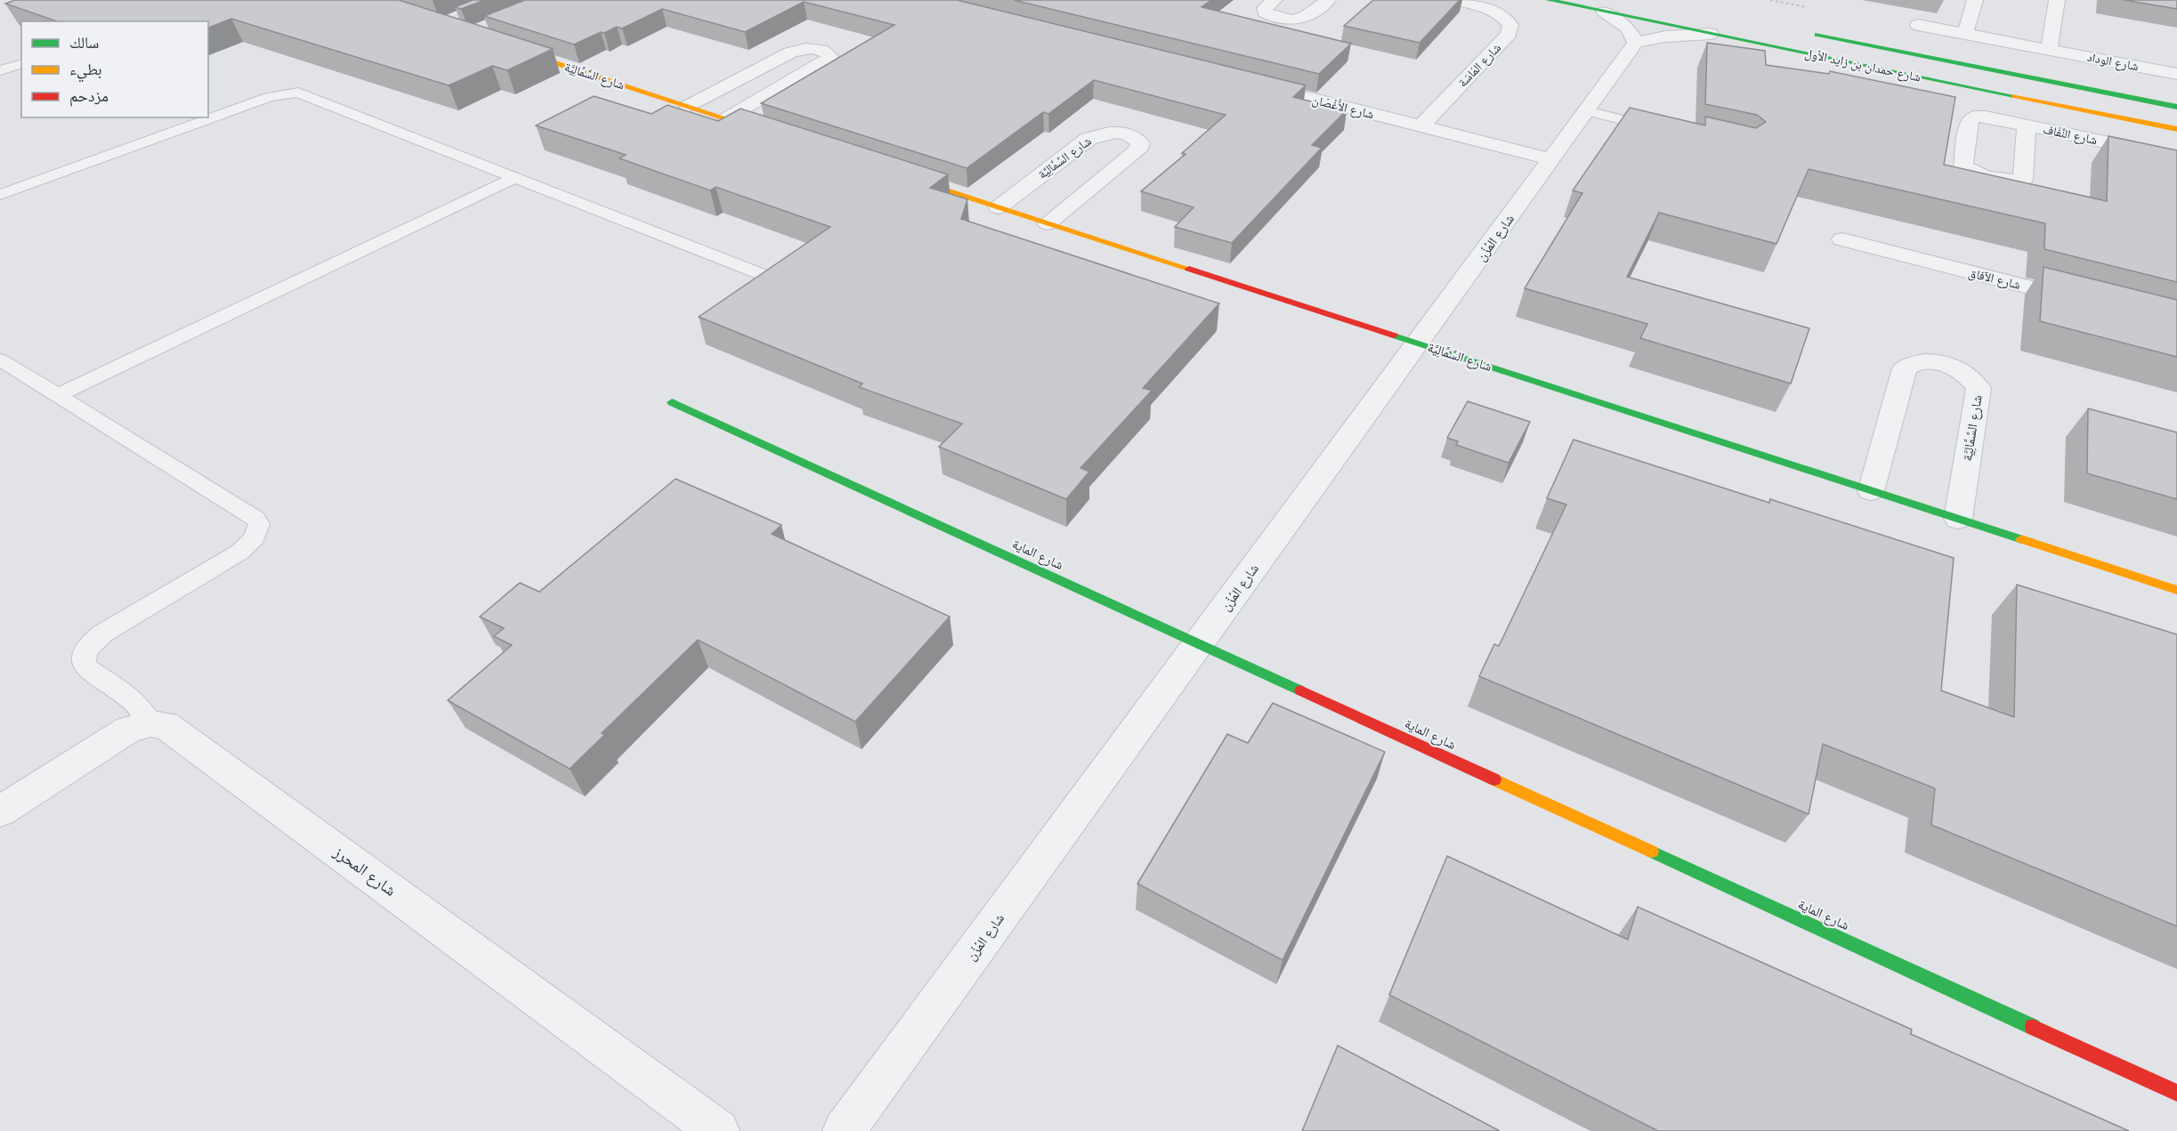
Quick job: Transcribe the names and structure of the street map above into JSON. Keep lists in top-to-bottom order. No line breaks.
{"streets":{"street":["شارع الوداد","شارع المَاسَة","شارع حمدان بن زايد الأول","شارع السَّمَّالِيَّة","شارع الأَغْصَان","شارع النِّفَاف","شارع المُزْن","شارع الآفاق","شارع الماية","شارع المحرز"]},"crossings":[["شارع المَاسَة","شارع الأَغْصَان"],["شارع السَّمَّالِيَّة","شارع المُزْن"],["شارع الأَغْصَان","شارع المُزْن"],["شارع المُزْن","شارع الماية"]],"legend":["سالك","بطيء","مزدحم"]}
